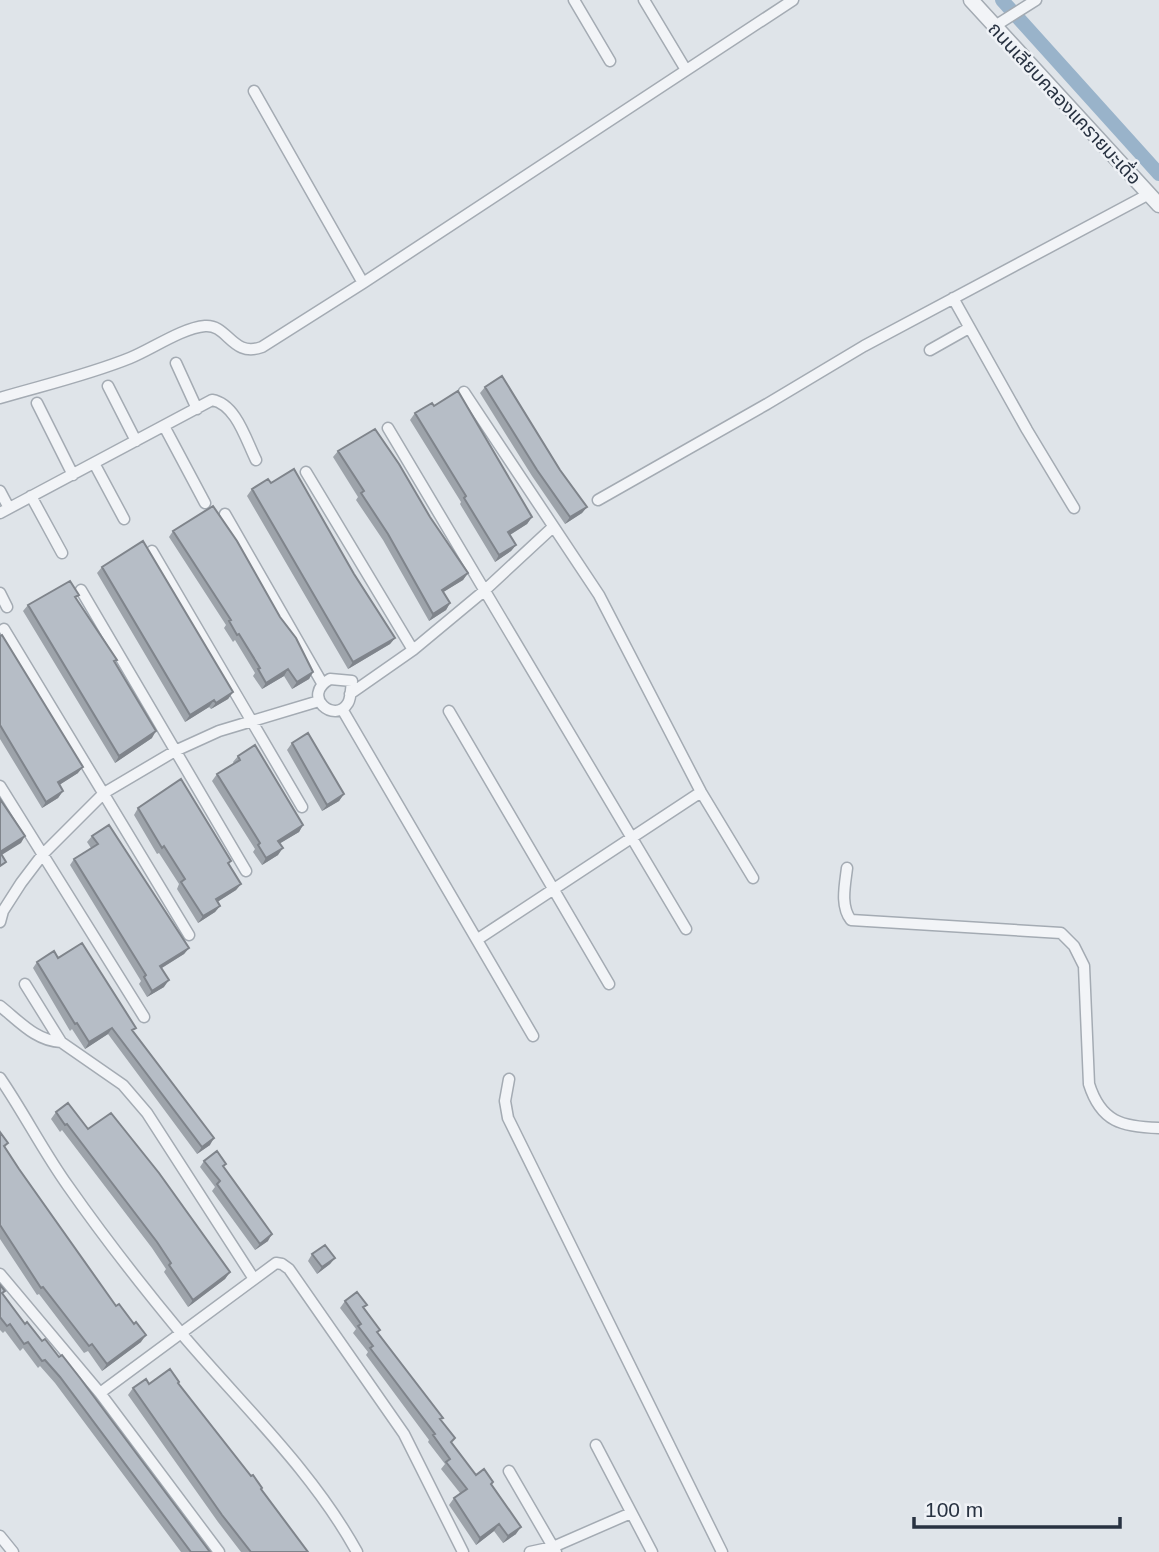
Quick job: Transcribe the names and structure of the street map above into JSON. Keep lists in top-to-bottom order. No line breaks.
{"streets":{"street":["ถนนเลียบคลองแครายมะเดื่อ"]},"scale_bar":"100 m"}
